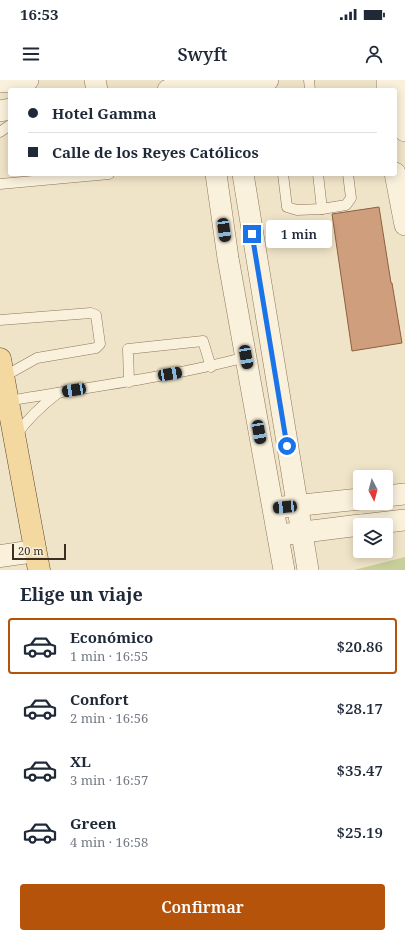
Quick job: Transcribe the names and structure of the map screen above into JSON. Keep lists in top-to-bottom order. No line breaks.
{"scale_bar":"20 m","north":"bottom","page":{"status":"16:53","header":"Swyft","banner":["Hotel Gamma","Calle de los Reyes Católicos"],"bubble":"1 min","scale":"20 m","heading":"Elige un viaje","list":[{"name":"Económico","note":"1 min · 16:55","value":"$20.86"},{"name":"Confort","note":"2 min · 16:56","value":"$28.17"},{"name":"XL","note":"3 min · 16:57","value":"$35.47"},{"name":"Green","note":"4 min · 16:58","value":"$25.19"}],"buttons":"Confirmar"}}
